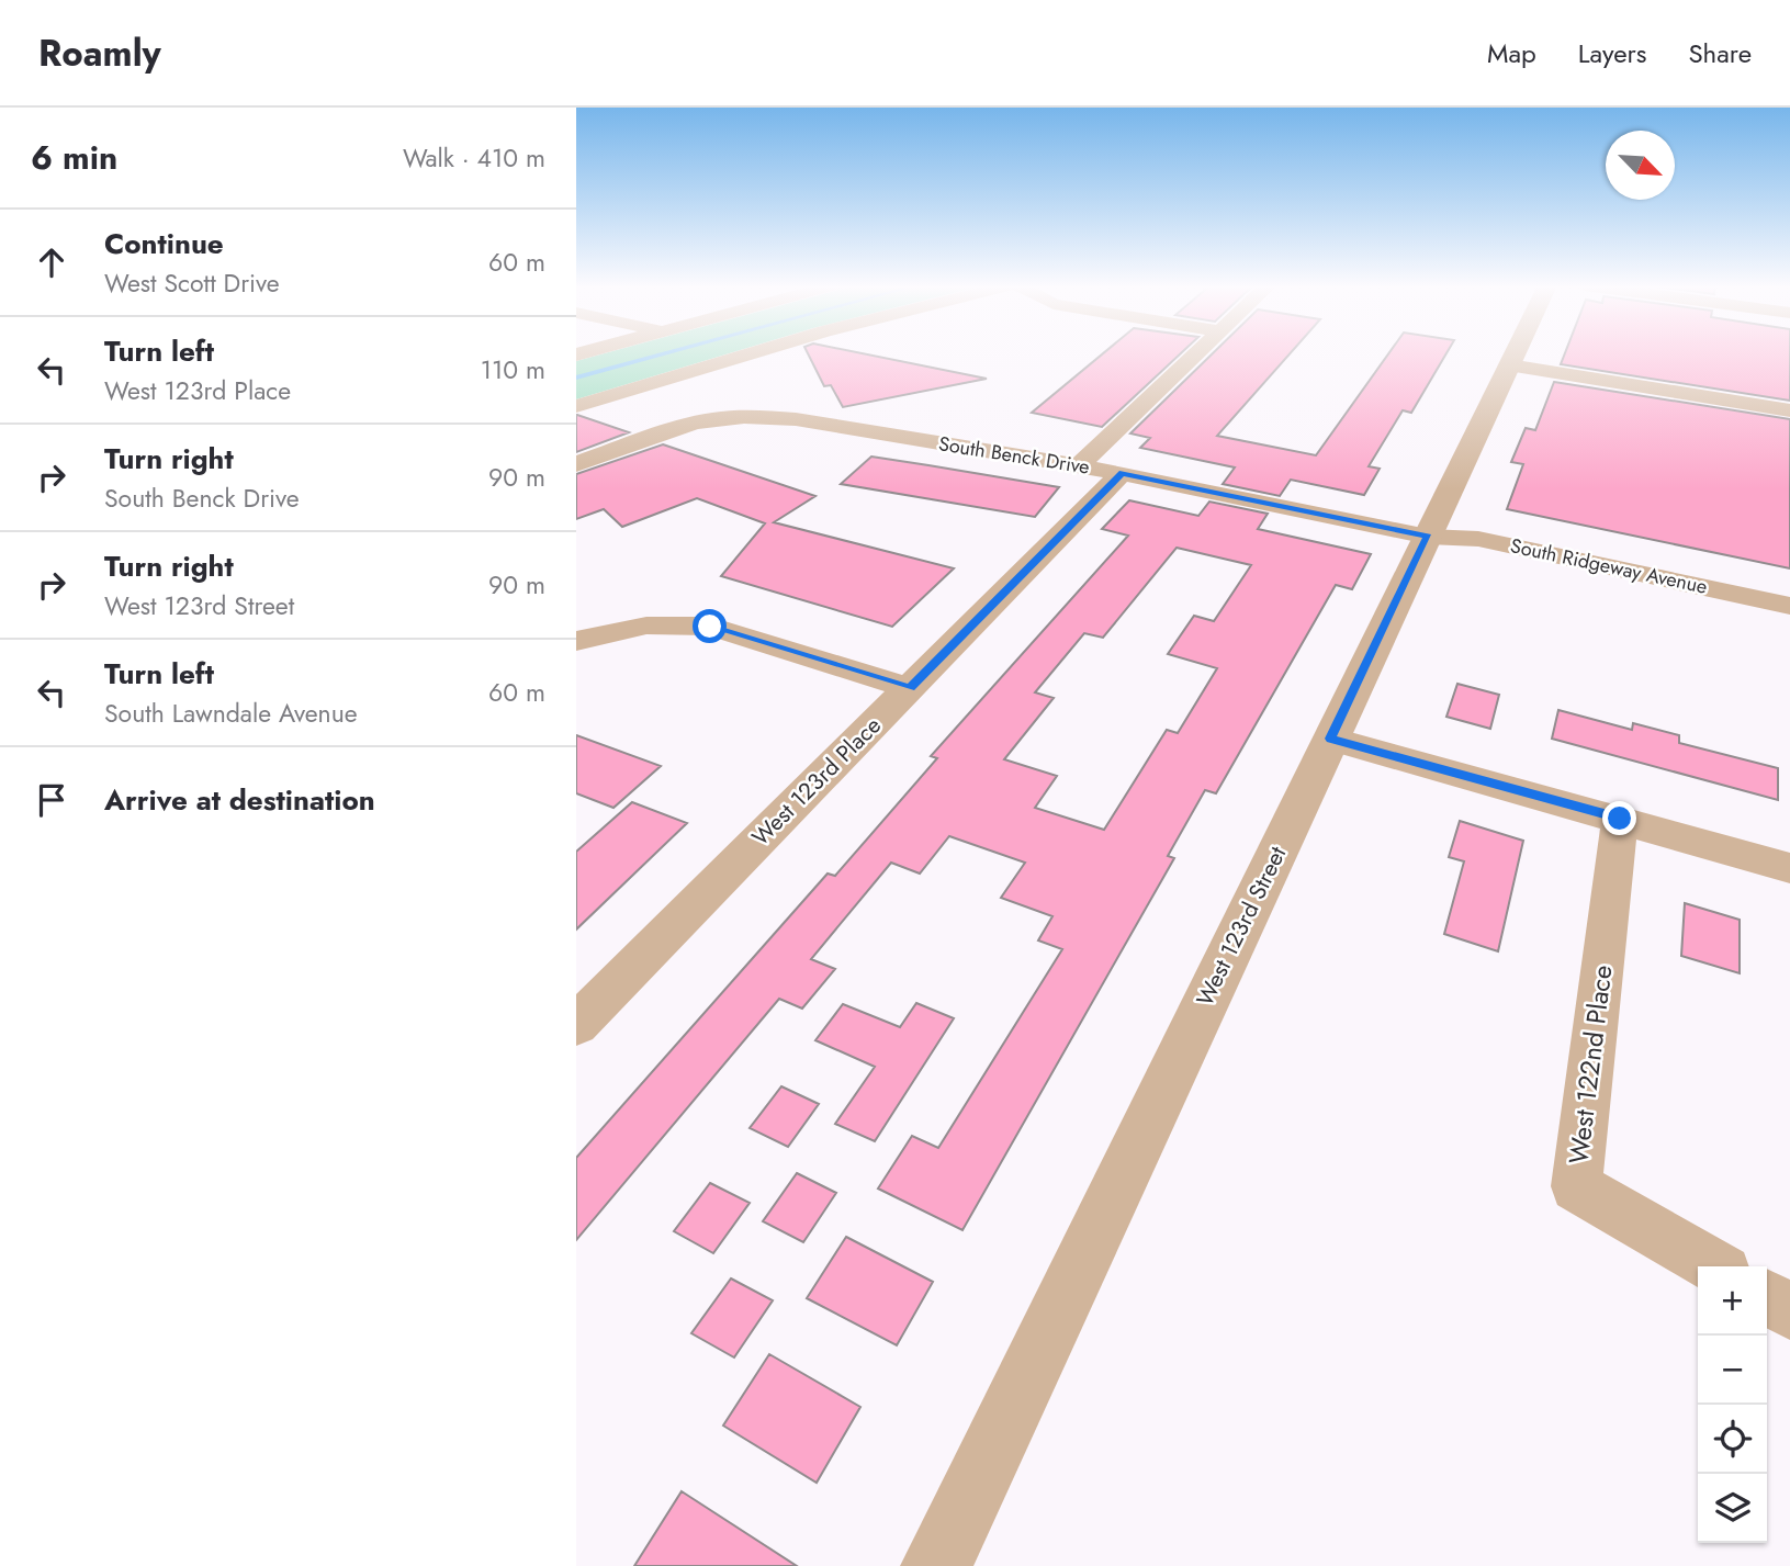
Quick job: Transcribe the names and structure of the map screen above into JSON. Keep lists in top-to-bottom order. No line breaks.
{"streets":{"street":["South Benck Drive","South Ridgeway Avenue","West 123rd Place","West 123rd Street","West 122nd Place"]},"crossings":[["South Benck Drive","South Ridgeway Avenue"],["South Benck Drive","West 123rd Place"],["South Benck Drive","West 123rd Street"],["South Ridgeway Avenue","West 123rd Street"]],"north":"bottom right","page":{"header":"Roamly","nav":["Map","Layers","Share"],"heading":["6 min","Walk · 410 m"],"list":[["Continue","West Scott Drive","60 m"],["Turn left","West 123rd Place","110 m"],["Turn right","South Benck Drive","90 m"],["Turn right","West 123rd Street","90 m"],["Turn left","South Lawndale Avenue","60 m"],"Arrive at destination"],"map_buttons":["+","−"]}}
